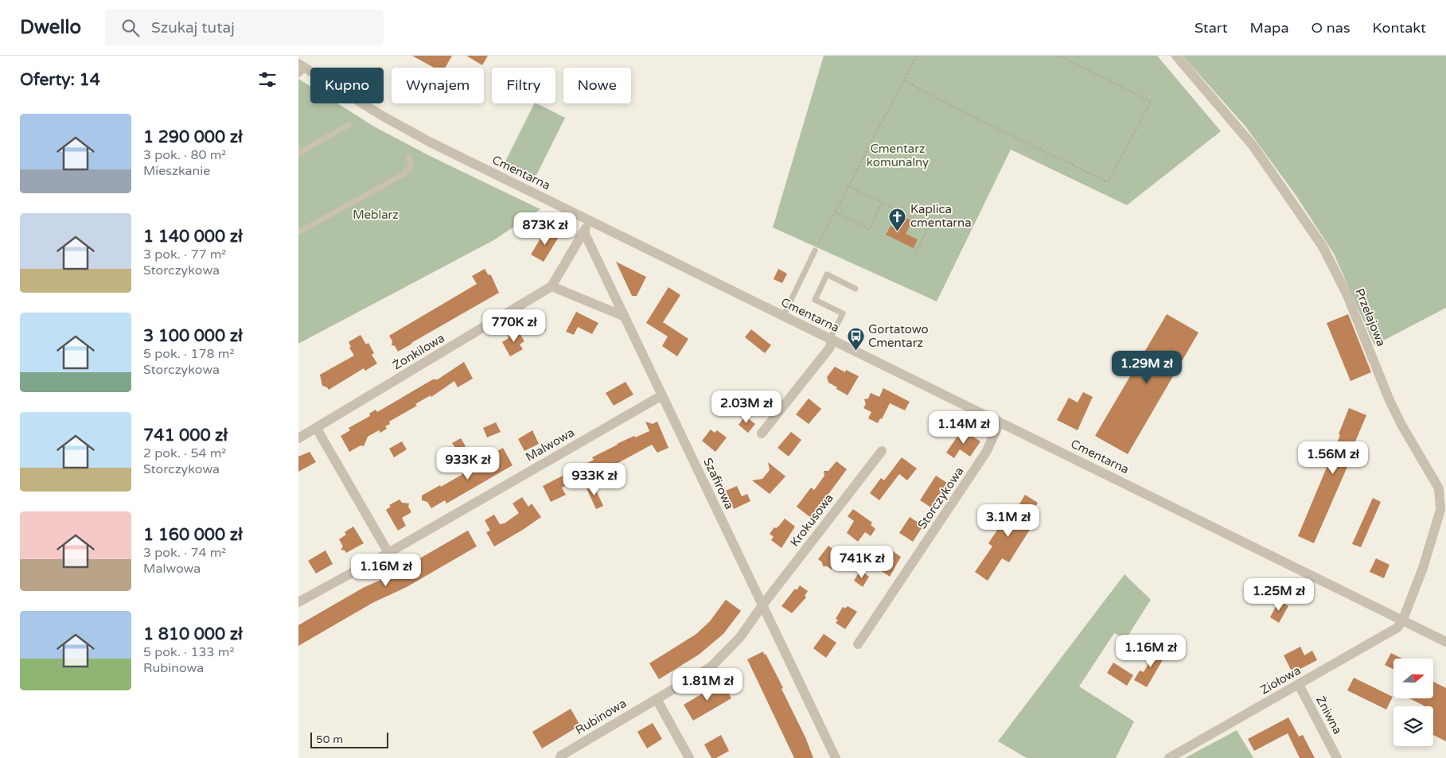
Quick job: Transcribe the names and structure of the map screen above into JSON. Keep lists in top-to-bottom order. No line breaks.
{"streets":{"street":["Cmentarna","Przełajowa","Żonkilowa","Malwowa","Szafirowa","Storczykowa","Krokusowa","Ziołowa","Żniwna","Rubinowa"]},"crossings":[["Cmentarna","Przełajowa"],["Cmentarna","Storczykowa"],["Cmentarna","Ziołowa"],["Przełajowa","Ziołowa"],["Żonkilowa","Szafirowa"],["Malwowa","Szafirowa"],["Szafirowa","Krokusowa"],["Szafirowa","Rubinowa"],["Krokusowa","Rubinowa"],["Ziołowa","Żniwna"]],"parks":["Cmentarz komunalny","Meblarz"],"places":{"church":["Kaplica cmentarna"],"bus stop":["Gortatowo Cmentarz"]},"scale_bar":"50 m","north":"right","page":{"header":"Dwello","search":"Szukaj tutaj","nav":["Start","Mapa","O nas","Kontakt"],"heading":"Oferty: 14","chip":["Kupno","Wynajem","Filtry","Nowe"],"list":[{"name":"1 290 000 zł","note":"3 pok. · 80 m² · Mieszkanie"},{"name":"1 140 000 zł","note":"3 pok. · 77 m² · Storczykowa"},{"name":"3 100 000 zł","note":"5 pok. · 178 m² · Storczykowa"},{"name":"741 000 zł","note":"2 pok. · 54 m² · Storczykowa"},{"name":"1 160 000 zł","note":"3 pok. · 74 m² · Malwowa"},{"name":"1 810 000 zł","note":"5 pok. · 133 m² · Rubinowa"}],"price":["873K zł","770K zł","1.29M zł","2.03M zł","1.14M zł","1.56M zł","933K zł","933K zł","3.1M zł","741K zł","1.16M zł","1.25M zł","1.16M zł","1.81M zł"],"scale":"50 m"}}
